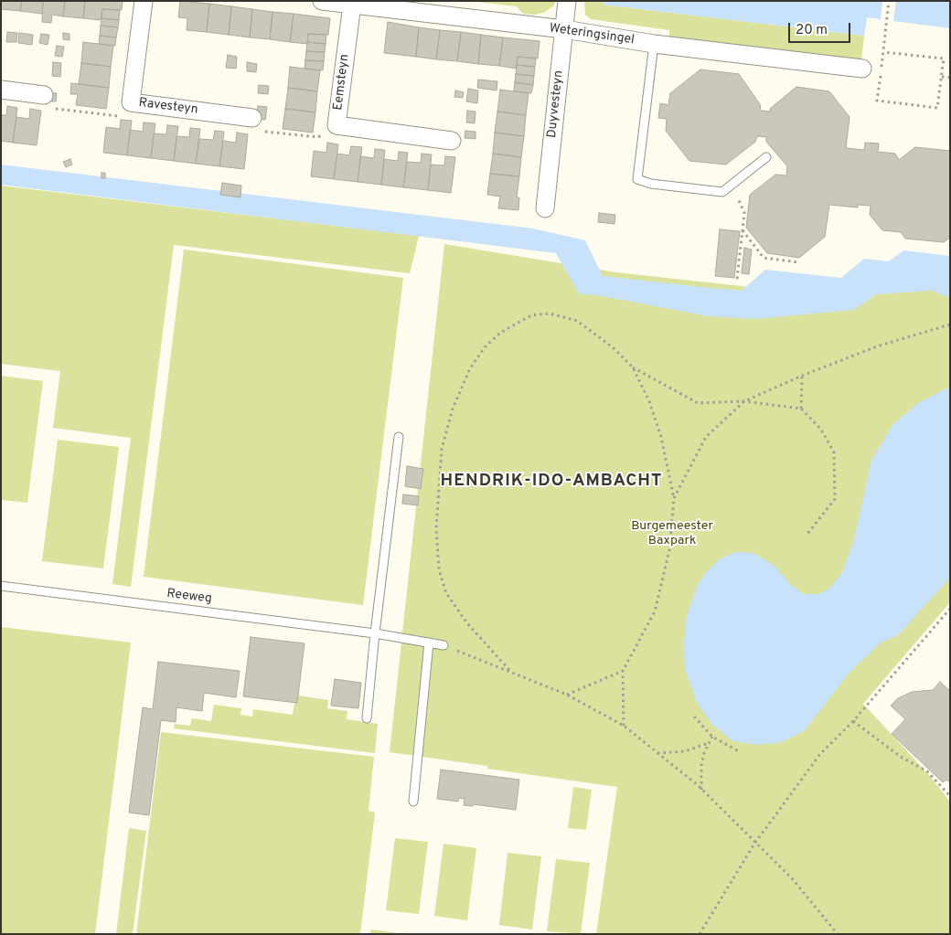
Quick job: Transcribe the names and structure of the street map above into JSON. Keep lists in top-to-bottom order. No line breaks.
{"streets":{"street":["Weteringsingel","Eemsteyn","Duyvesteyn","Ravesteyn"],"lane":["Reeweg"]},"crossings":[["Weteringsingel","Eemsteyn"],["Weteringsingel","Duyvesteyn"]],"districts":["HENDRIK-IDO-AMBACHT"],"parks":["Burgemeester Baxpark"],"scale_bar":"20 m"}
